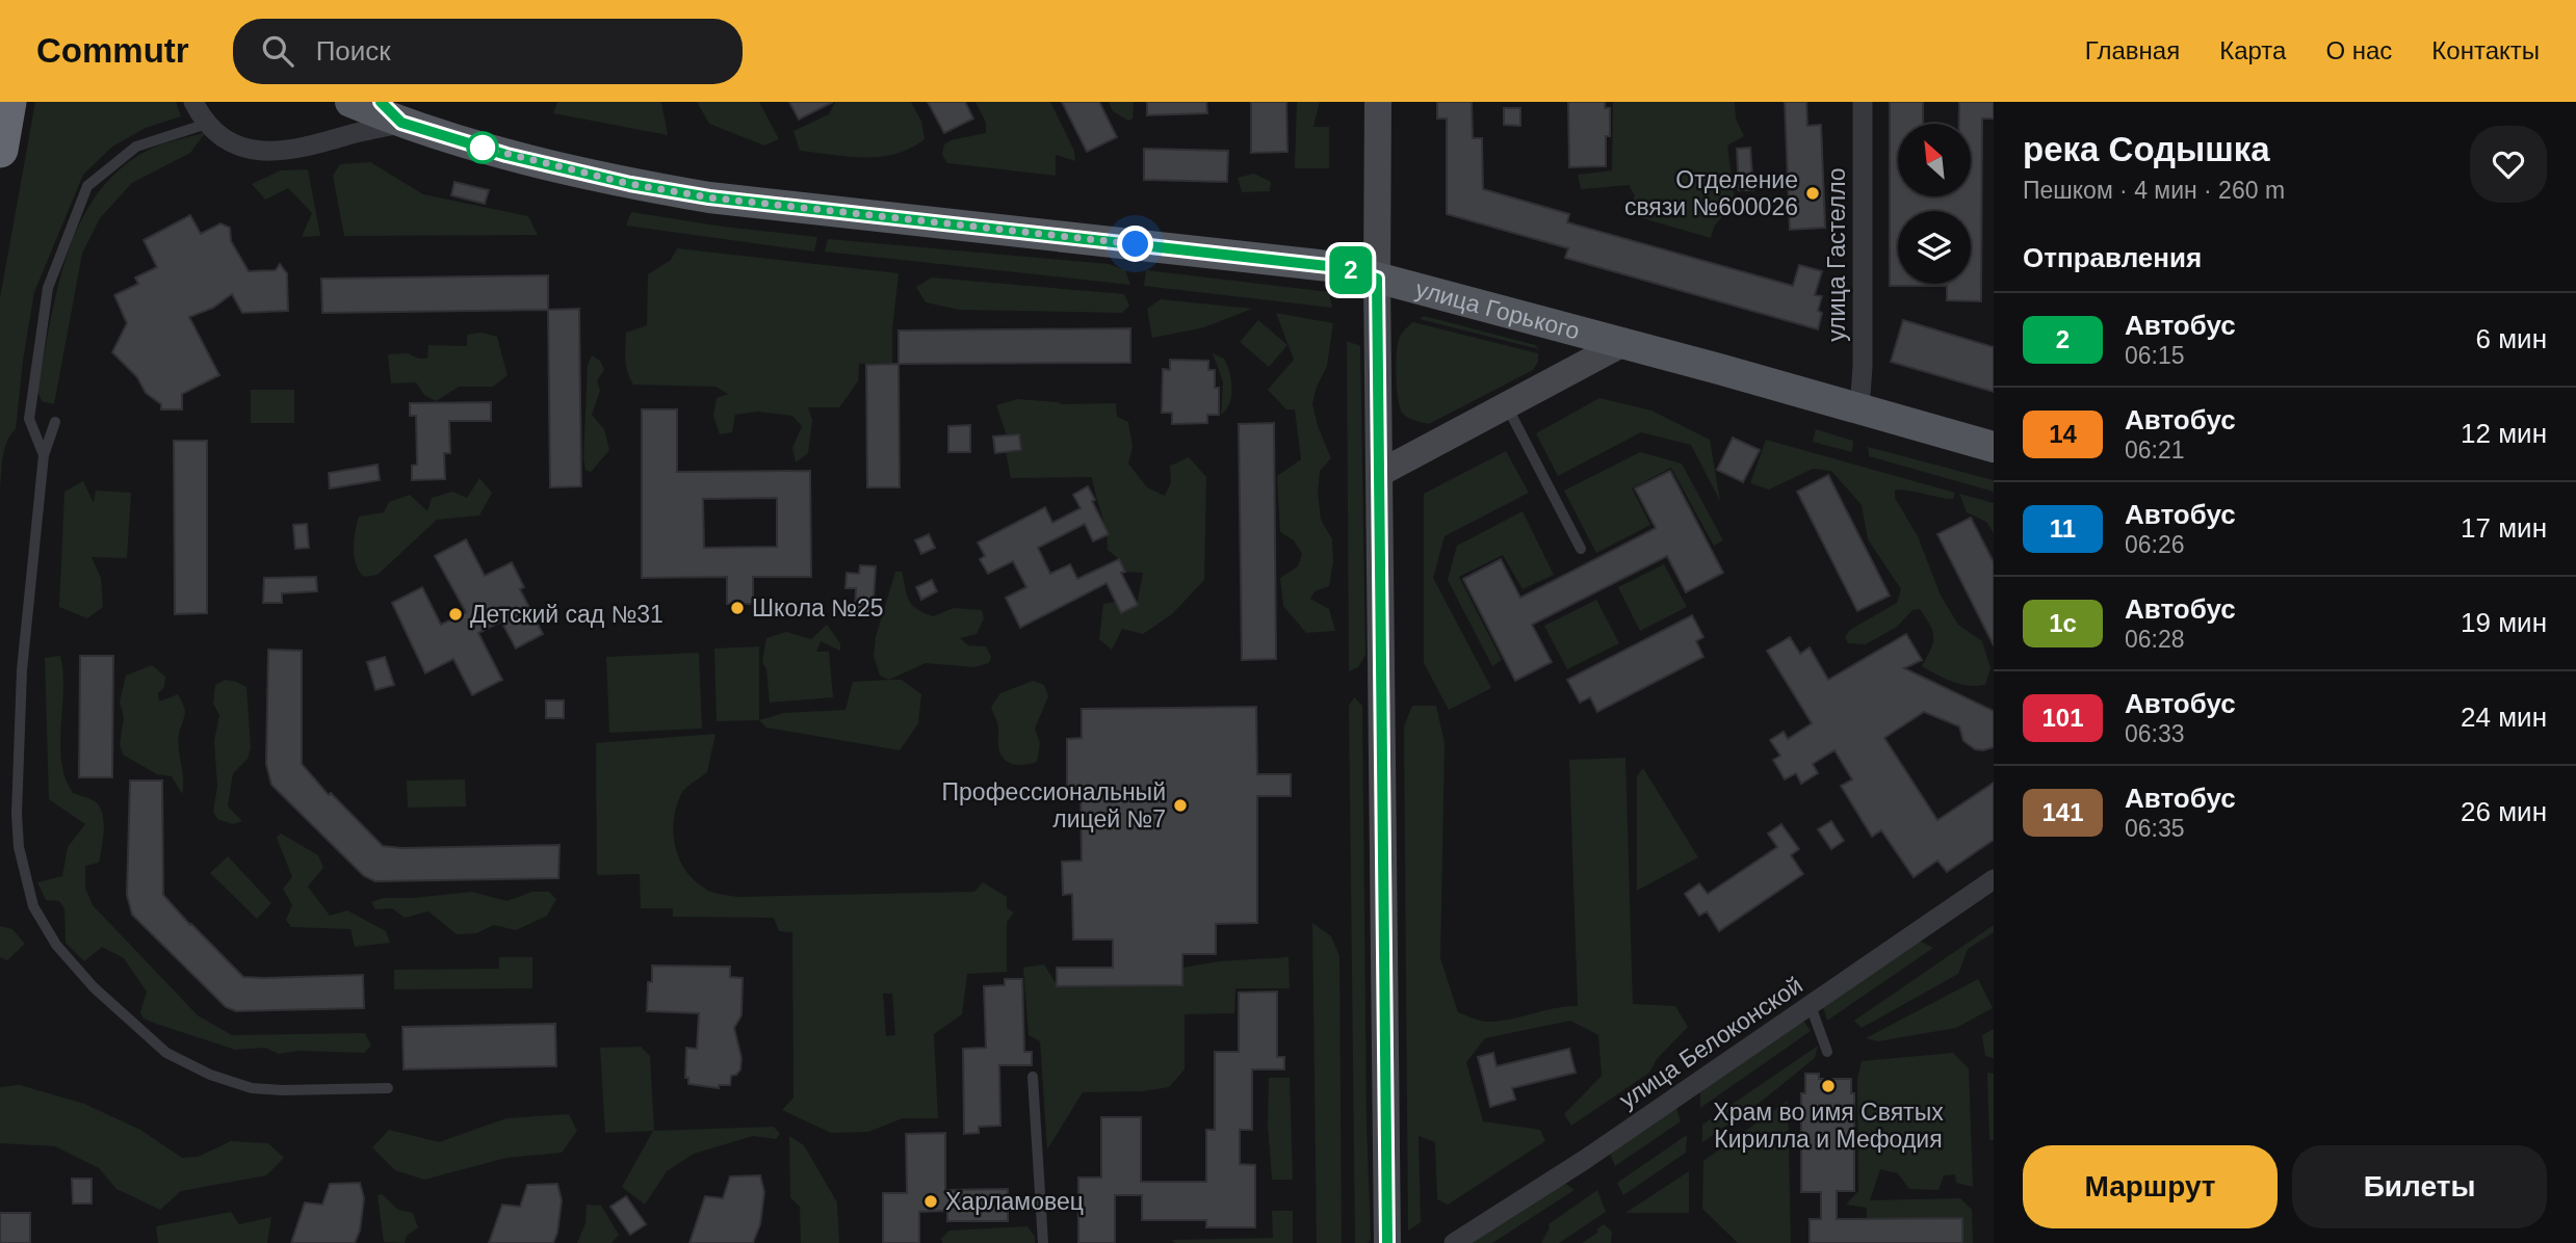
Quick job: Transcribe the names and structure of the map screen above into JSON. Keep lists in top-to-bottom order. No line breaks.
{"streets":{"main road":["улица Горького"],"street":["улица Гастелло","улица Белоконской"]},"crossings":[["улица Гастелло","улица Горького"]],"places":["Отделение связи №600026","Школа №25","Детский сад №31","Профессиональный лицей №7","Храм во имя Святых Кирилла и Мефодия","Харламовец"],"lines":["bus line 2"],"north":"top left","page":{"header":"Commutr","search":"Поиск","nav":["Главная","Карта","О нас","Контакты"],"on_map":"2","heading":[["река Содышка","Пешком · 4 мин · 260 m"],"Отправления"],"list":[{"mark":"2","name":"Автобус","note":"06:15","value":"6 мин"},{"mark":"14","name":"Автобус","note":"06:21","value":"12 мин"},{"mark":"11","name":"Автобус","note":"06:26","value":"17 мин"},{"mark":"1с","name":"Автобус","note":"06:28","value":"19 мин"},{"mark":"101","name":"Автобус","note":"06:33","value":"24 мин"},{"mark":"141","name":"Автобус","note":"06:35","value":"26 мин"}],"buttons":["Маршрут","Билеты"]}}
